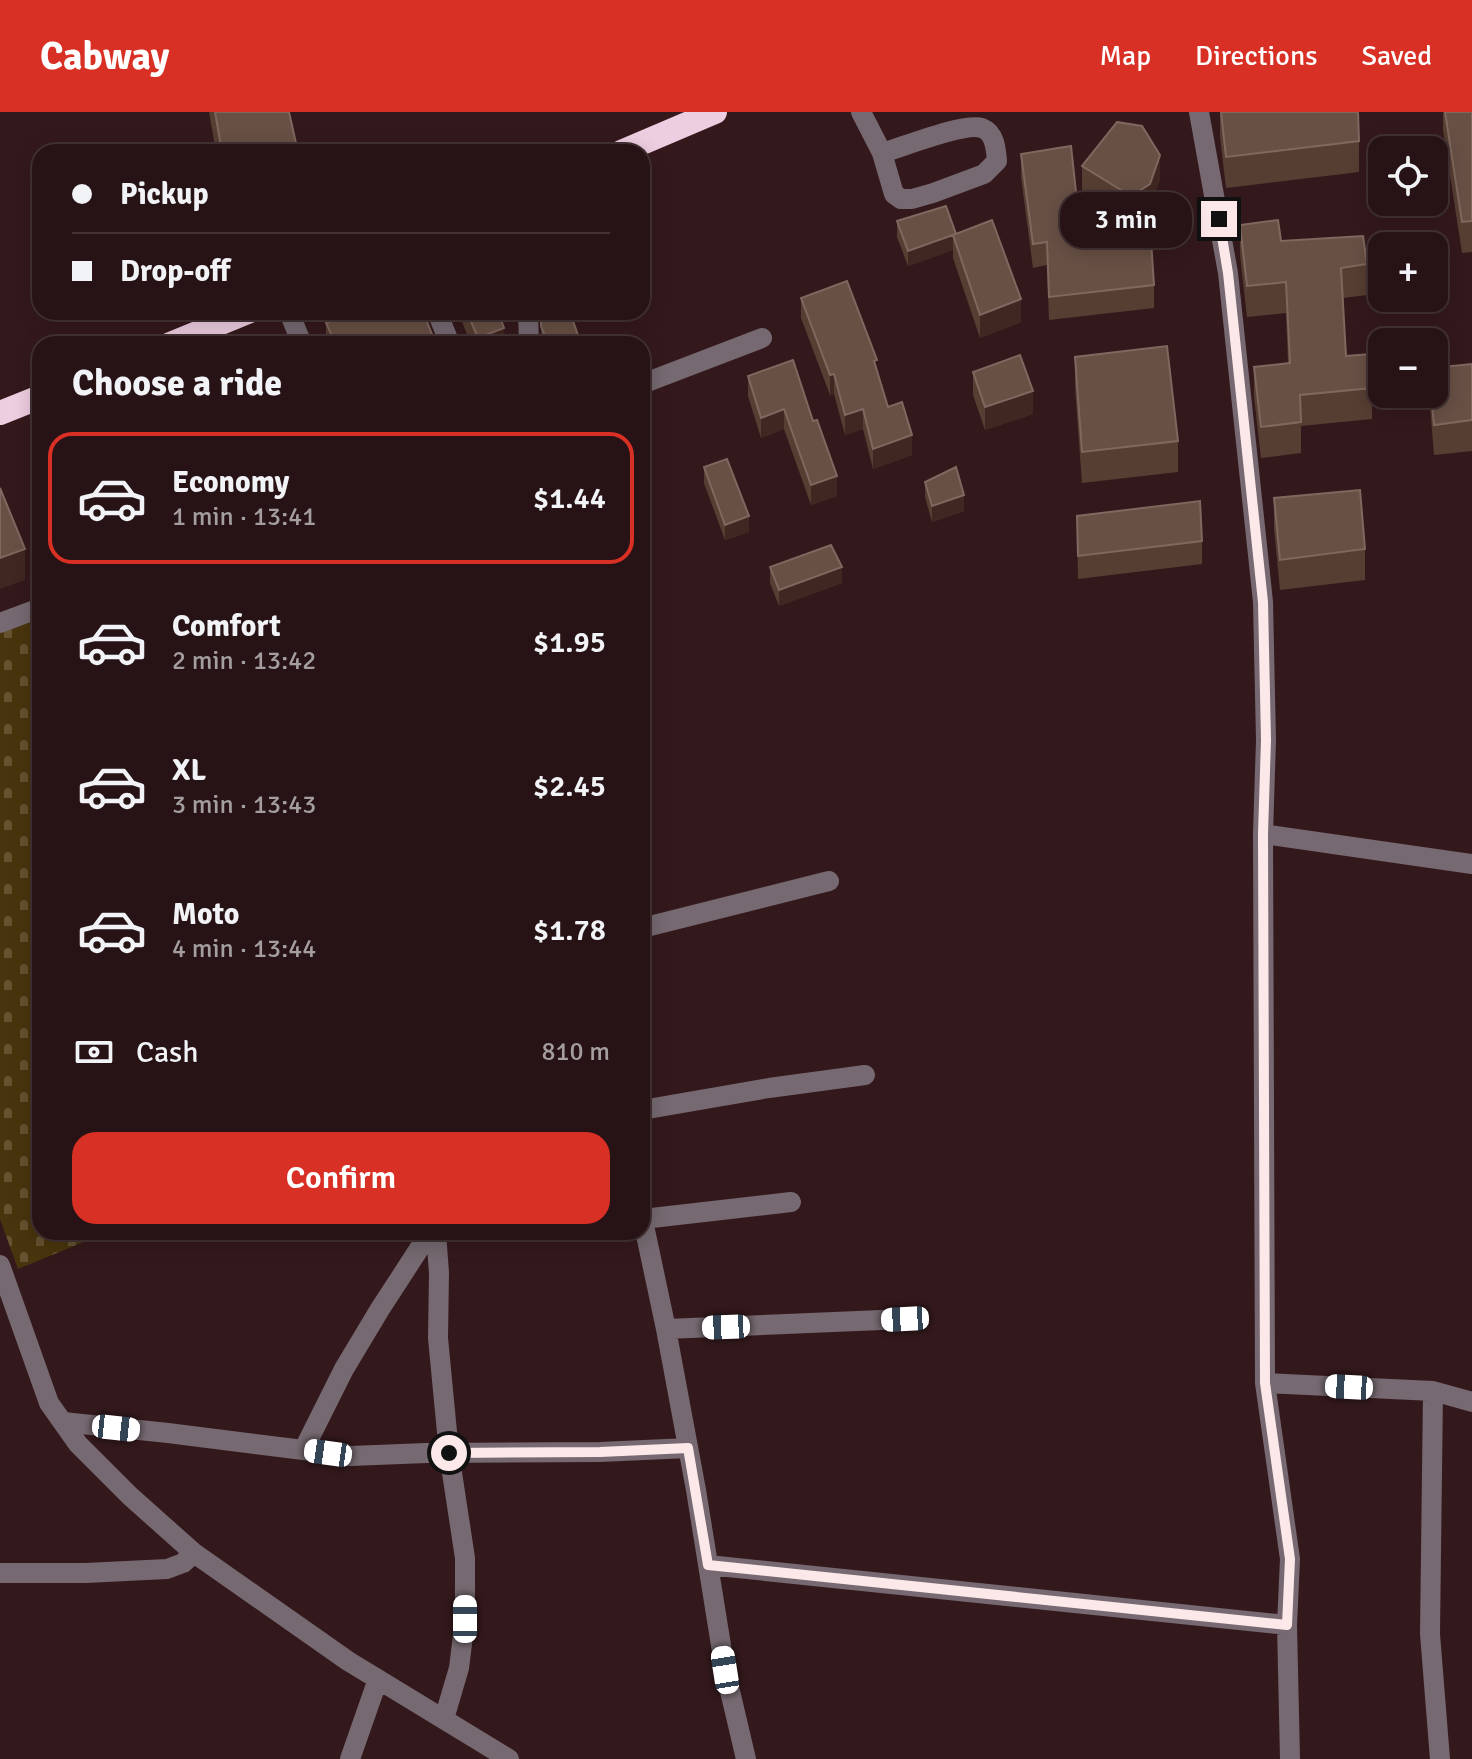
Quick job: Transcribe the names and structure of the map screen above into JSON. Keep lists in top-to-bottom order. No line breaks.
{"page":{"header":"Cabway","nav":["Map","Directions","Saved"],"map_buttons":["+","−"],"banner":["Pickup","Drop-off"],"bubble":"3 min","heading":"Choose a ride","list":[{"name":"Economy","note":"1 min · 13:41","value":"$1.44"},{"name":"Comfort","note":"2 min · 13:42","value":"$1.95"},{"name":"XL","note":"3 min · 13:43","value":"$2.45"},{"name":"Moto","note":"4 min · 13:44","value":"$1.78"}],"pay":["Cash","810 m"],"buttons":"Confirm"}}
